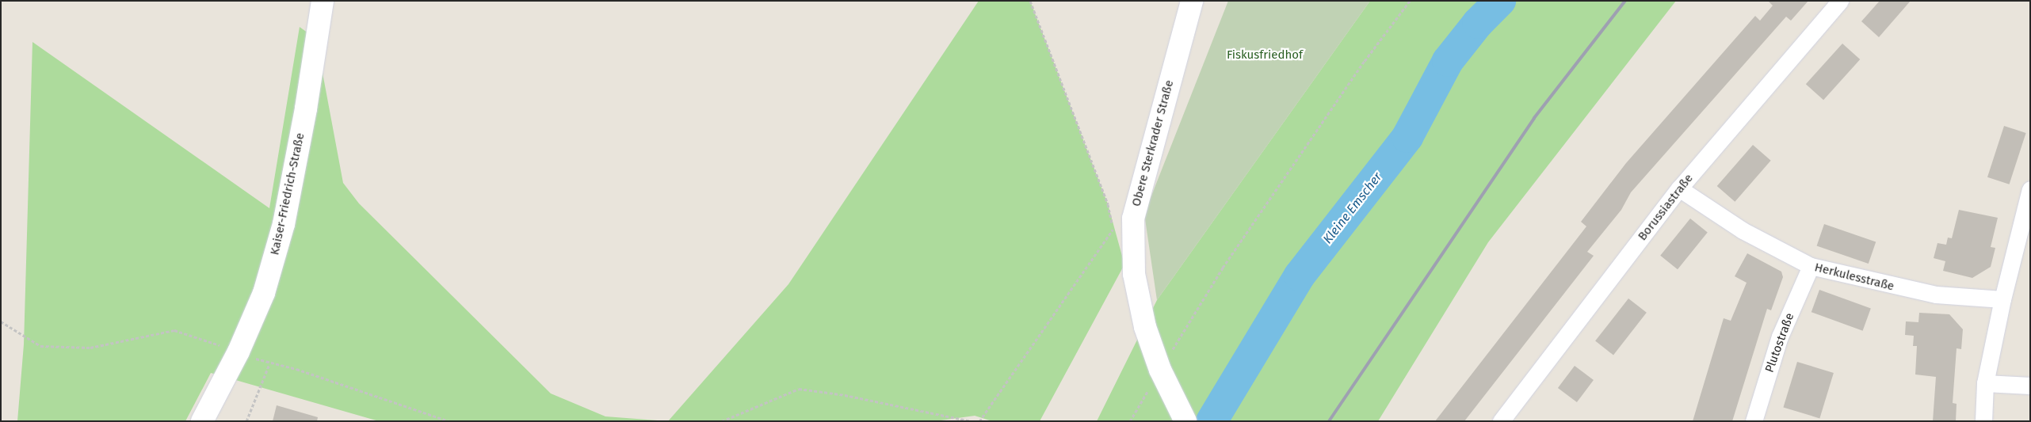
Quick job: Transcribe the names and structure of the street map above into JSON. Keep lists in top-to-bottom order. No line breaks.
{"streets":{"main road":["Obere Sterkrader Straße","Kaiser-Friedrich-Straße"],"street":["Borussiastraße","Herkulesstraße","Plutostraße"]},"crossings":[["Borussiastraße","Herkulesstraße"],["Herkulesstraße","Plutostraße"]],"water":["Kleine Emscher"],"parks":["Fiskusfriedhof"]}
